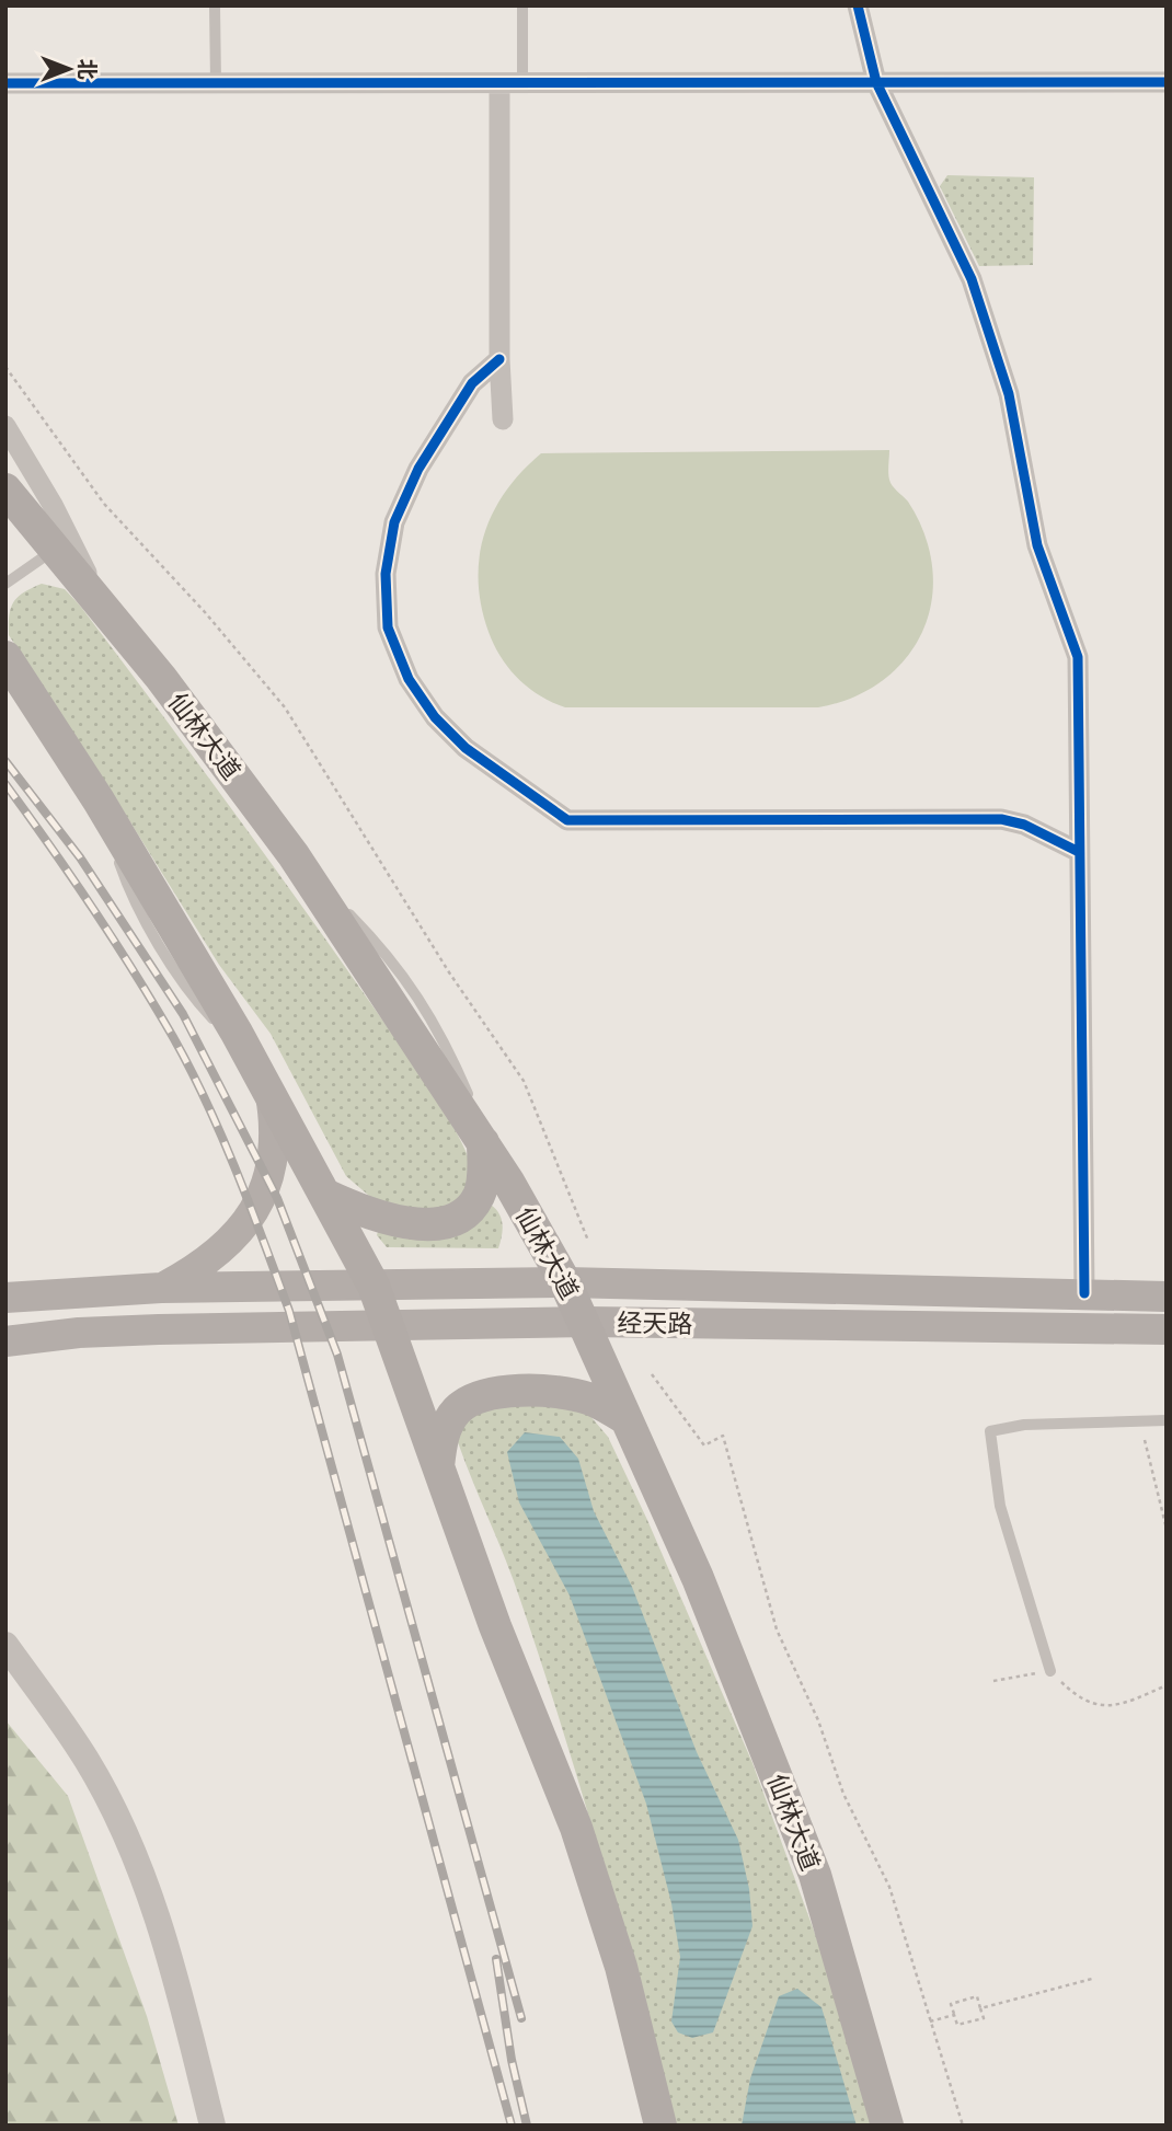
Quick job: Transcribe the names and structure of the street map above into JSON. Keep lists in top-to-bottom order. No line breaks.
{"streets":{"main road":["仙林大道","经天路"]},"crossings":[["仙林大道","经天路"]],"north":"right"}
